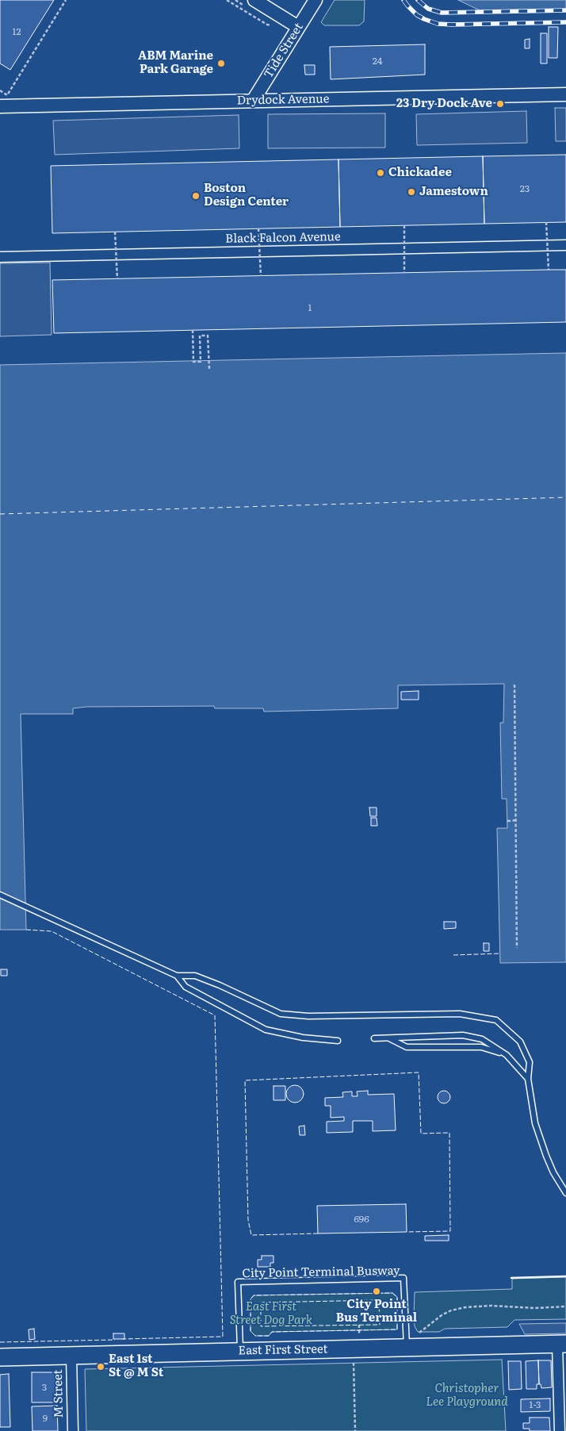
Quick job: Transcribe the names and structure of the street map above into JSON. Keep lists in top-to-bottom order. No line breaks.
{"streets":{"main road":["East First Street"],"street":["Tide Street","Drydock Avenue","Black Falcon Avenue","M Street"],"lane":["City Point Terminal Busway"]},"crossings":[["Tide Street","Drydock Avenue"],["City Point Terminal Busway","East First Street"],["East First Street","M Street"]],"parks":["East First Street Dog Park","Christopher Lee Playground"],"places":["ABM Marine Park Garage","23 Dry Dock Ave","Chickadee","Jamestown","Boston Design Center","City Point Bus Terminal","East 1st St @ M St"],"house_numbers":["12","24","23","1","696","3","1-3","9"]}
